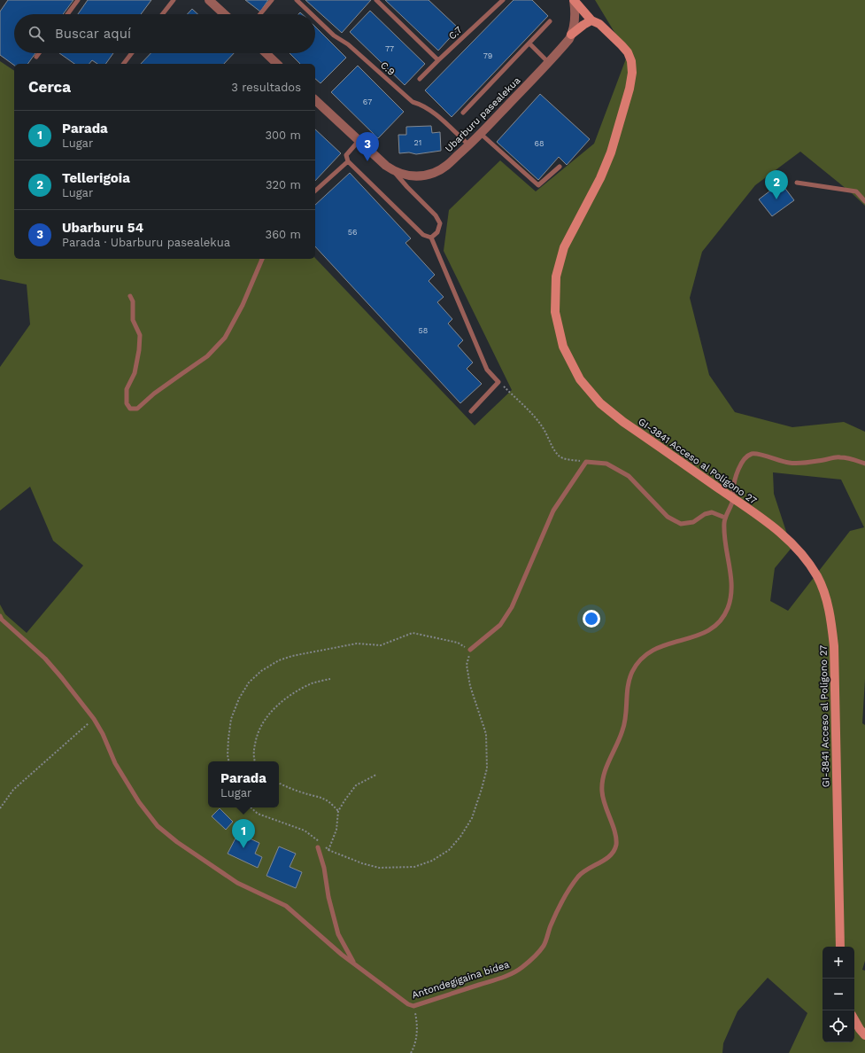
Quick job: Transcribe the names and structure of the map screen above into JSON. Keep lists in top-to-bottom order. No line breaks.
{"streets":{"main road":["Ubarburu pasealekua","GI-3841 Acceso al Polígono 27"],"lane":["C.7","C.9","Antondegigaina bidea"]},"crossings":[["C.9","Ubarburu pasealekua"],["Ubarburu pasealekua","GI-3841 Acceso al Polígono 27"],["GI-3841 Acceso al Polígono 27","Antondegigaina bidea"]],"house_numbers":["77","79","67","21","68","56","58"],"page":{"search":"Buscar aquí","heading":["Cerca","3 resultados"],"list":[{"mark":"1","name":"Parada","note":"Lugar","value":"300 m"},{"mark":"2","name":"Tellerigoia","note":"Lugar","value":"320 m"},{"mark":"3","name":"Ubarburu 54","note":"Parada · Ubarburu pasealekua","value":"360 m"}],"pins":["3","2","1"],"popup":["Parada","Lugar"],"map_buttons":["+","−"]}}
